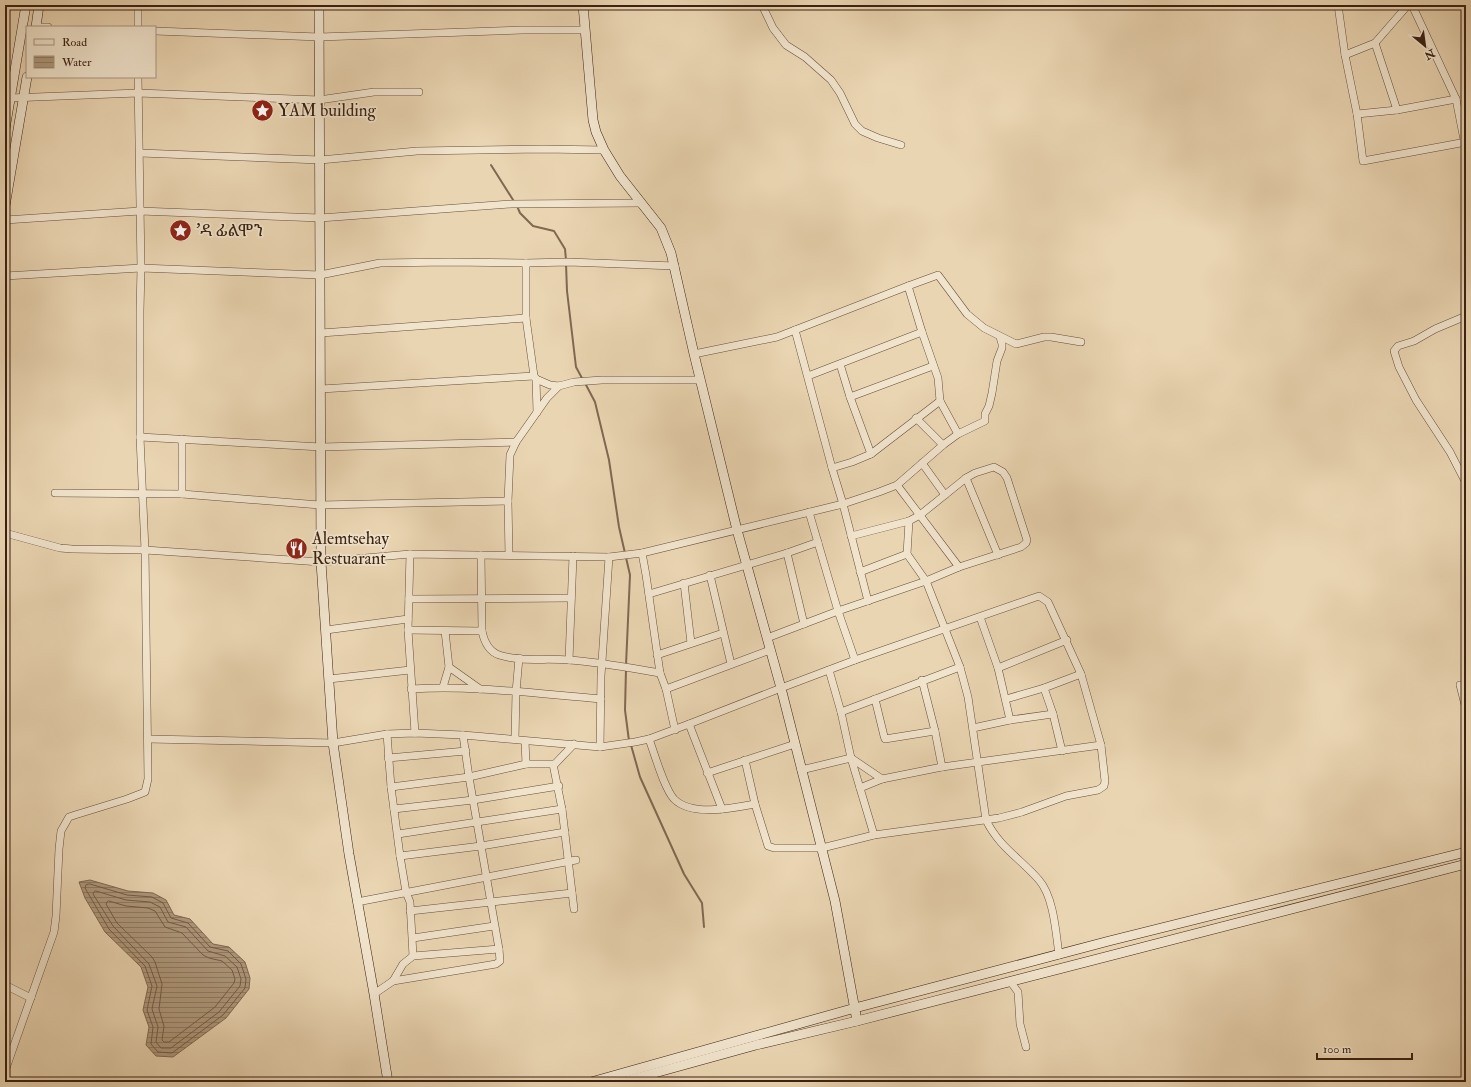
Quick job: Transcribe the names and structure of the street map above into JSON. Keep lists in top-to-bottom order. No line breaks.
{"places":{"place":["YAM building","'ዳ ፊልሞን"],"restaurant":["Alemtsehay Restuarant"]},"legend":["Road","Water"],"scale_bar":"100 m","north":"bottom right"}
